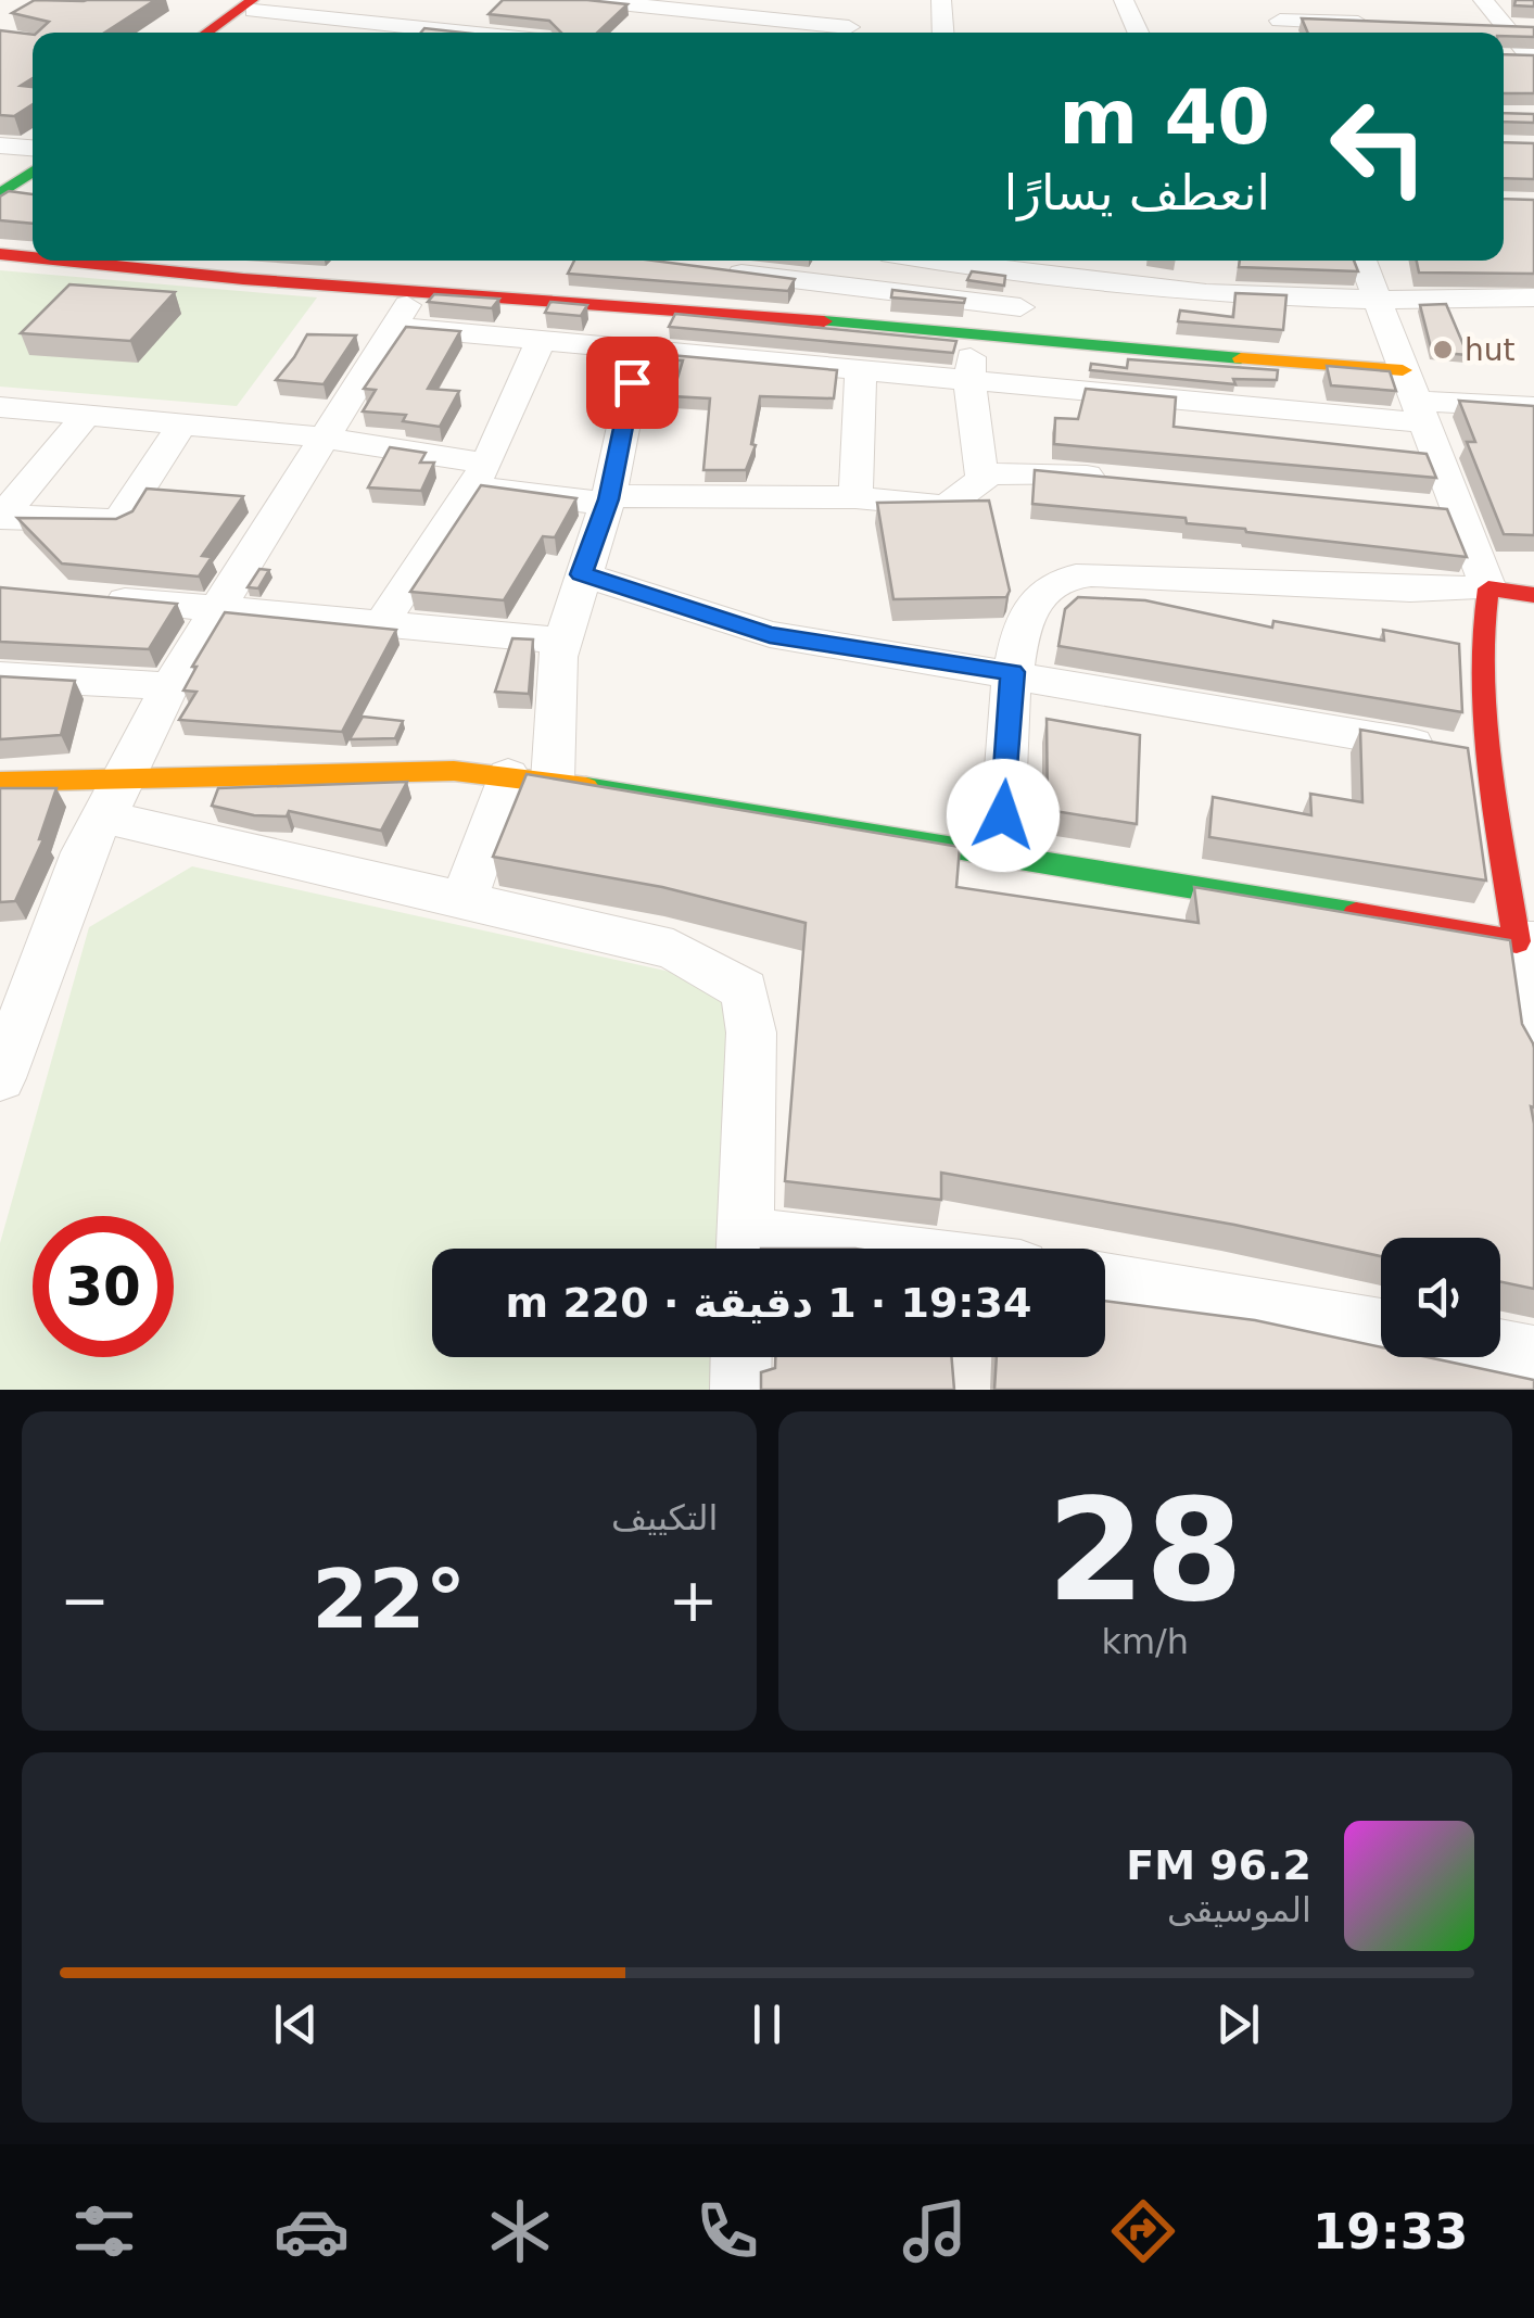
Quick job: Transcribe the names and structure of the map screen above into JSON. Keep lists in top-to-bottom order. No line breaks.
{"places":["hut"],"page":{"turn":["40 m","انعطف يسارًا"],"limit":"30","trip":"19:34 · 1 دقيقة · 220 m","tile":[["28","km/h"],"التكييف"],"heat":["−","22°","+"],"song":["96.2 FM","الموسيقى"],"tabs":"19:33"}}
